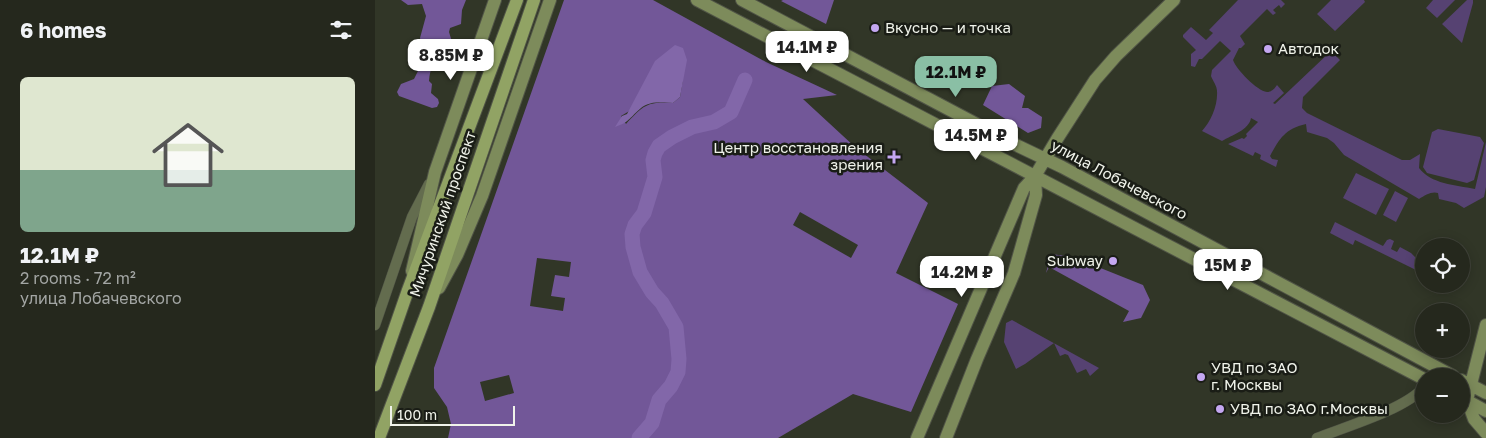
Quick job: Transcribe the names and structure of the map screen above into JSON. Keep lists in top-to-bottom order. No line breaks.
{"streets":{"main road":["улица Лобачевского","Мичуринский проспект"]},"places":{"other":["Вкусно — и точка","Автодок","Subway","УВД по ЗАО г. Москвы","УВД по ЗАО г.Москвы"],"health":["Центр восстановления зрения"]},"scale_bar":"100 m","page":{"heading":"6 homes","price":["14.1M ₽","8.85M ₽","12.1M ₽","14.5M ₽","15M ₽","14.2M ₽"],"list":[{"name":"12.1M ₽","note":"2 rooms · 72 m² · улица Лобачевского"}],"map_buttons":["+","−"],"scale":"100 m"}}
